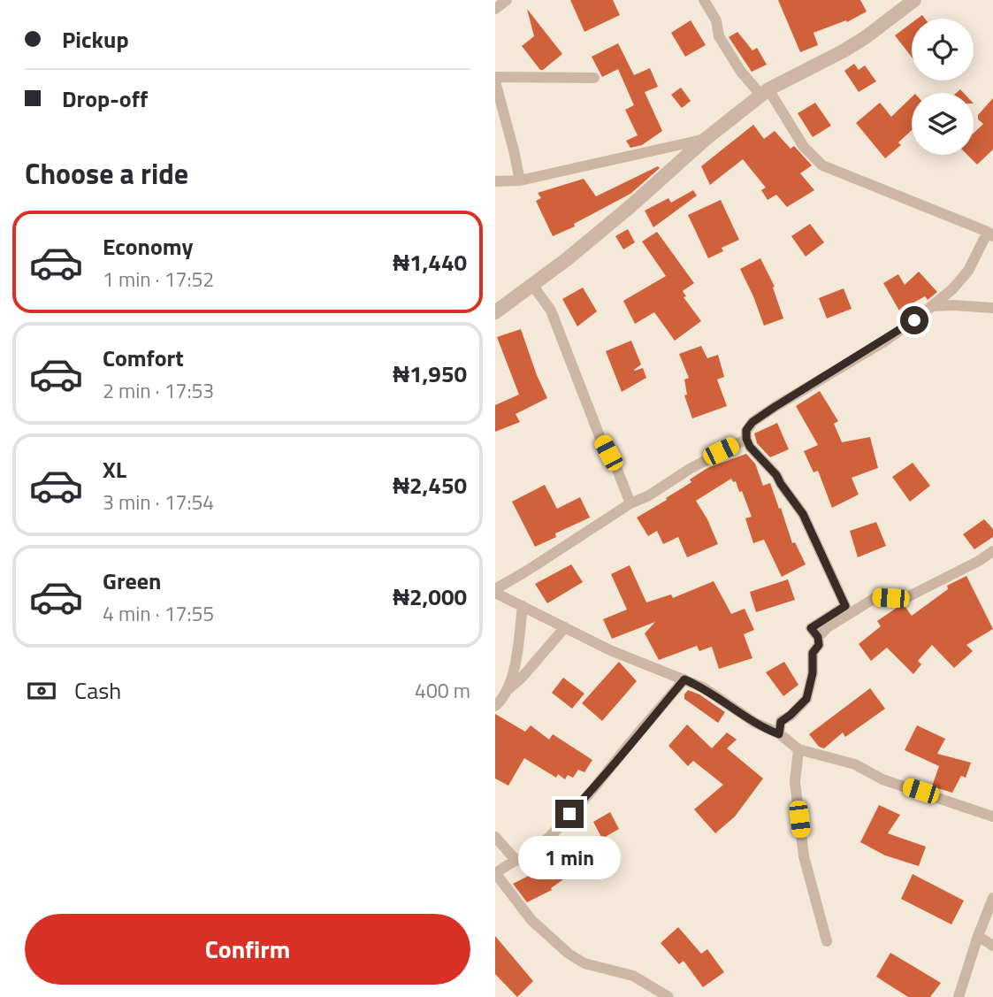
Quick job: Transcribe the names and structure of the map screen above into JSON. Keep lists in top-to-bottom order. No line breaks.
{"page":{"banner":["Pickup","Drop-off"],"heading":"Choose a ride","list":[{"name":"Economy","note":"1 min · 17:52","value":"₦1,440"},{"name":"Comfort","note":"2 min · 17:53","value":"₦1,950"},{"name":"XL","note":"3 min · 17:54","value":"₦2,450"},{"name":"Green","note":"4 min · 17:55","value":"₦2,000"}],"pay":["Cash","400 m"],"bubble":"1 min","buttons":"Confirm"}}
